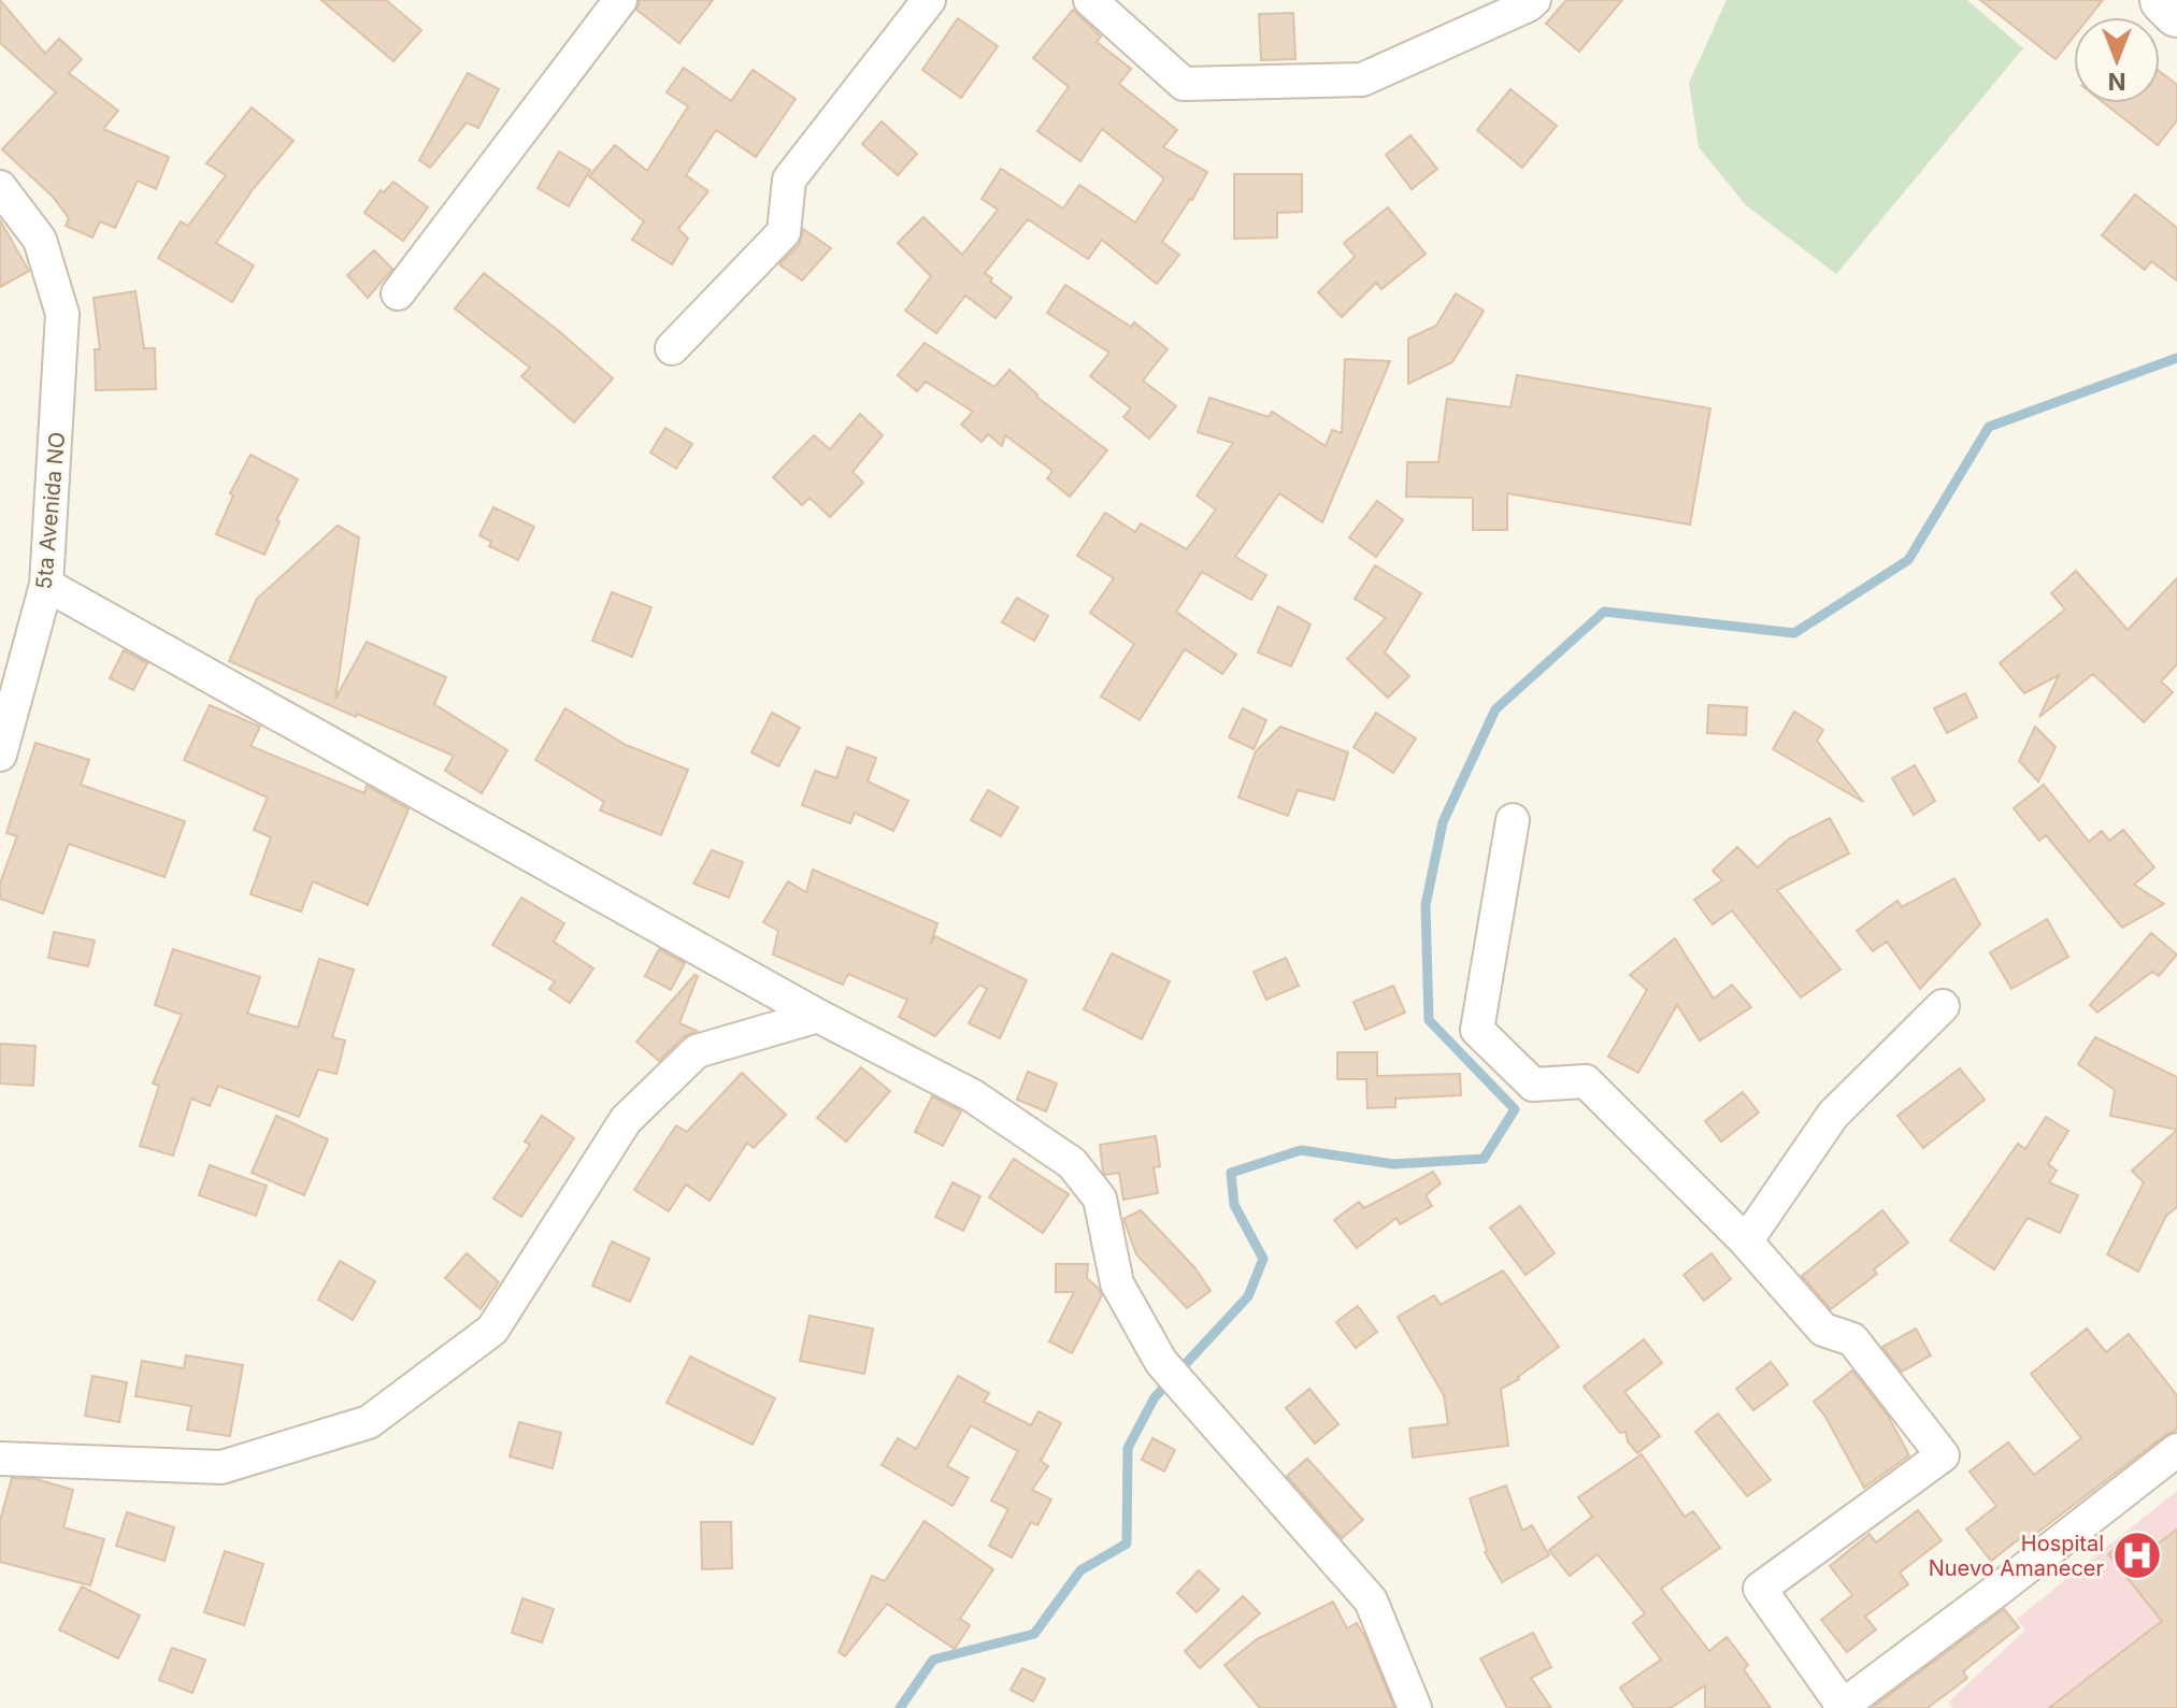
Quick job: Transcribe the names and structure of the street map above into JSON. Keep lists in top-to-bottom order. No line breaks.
{"streets":{"street":["5ta Avenida NO"]},"places":{"hospital":["Hospital Nuevo Amanecer"]},"north":"bottom"}
